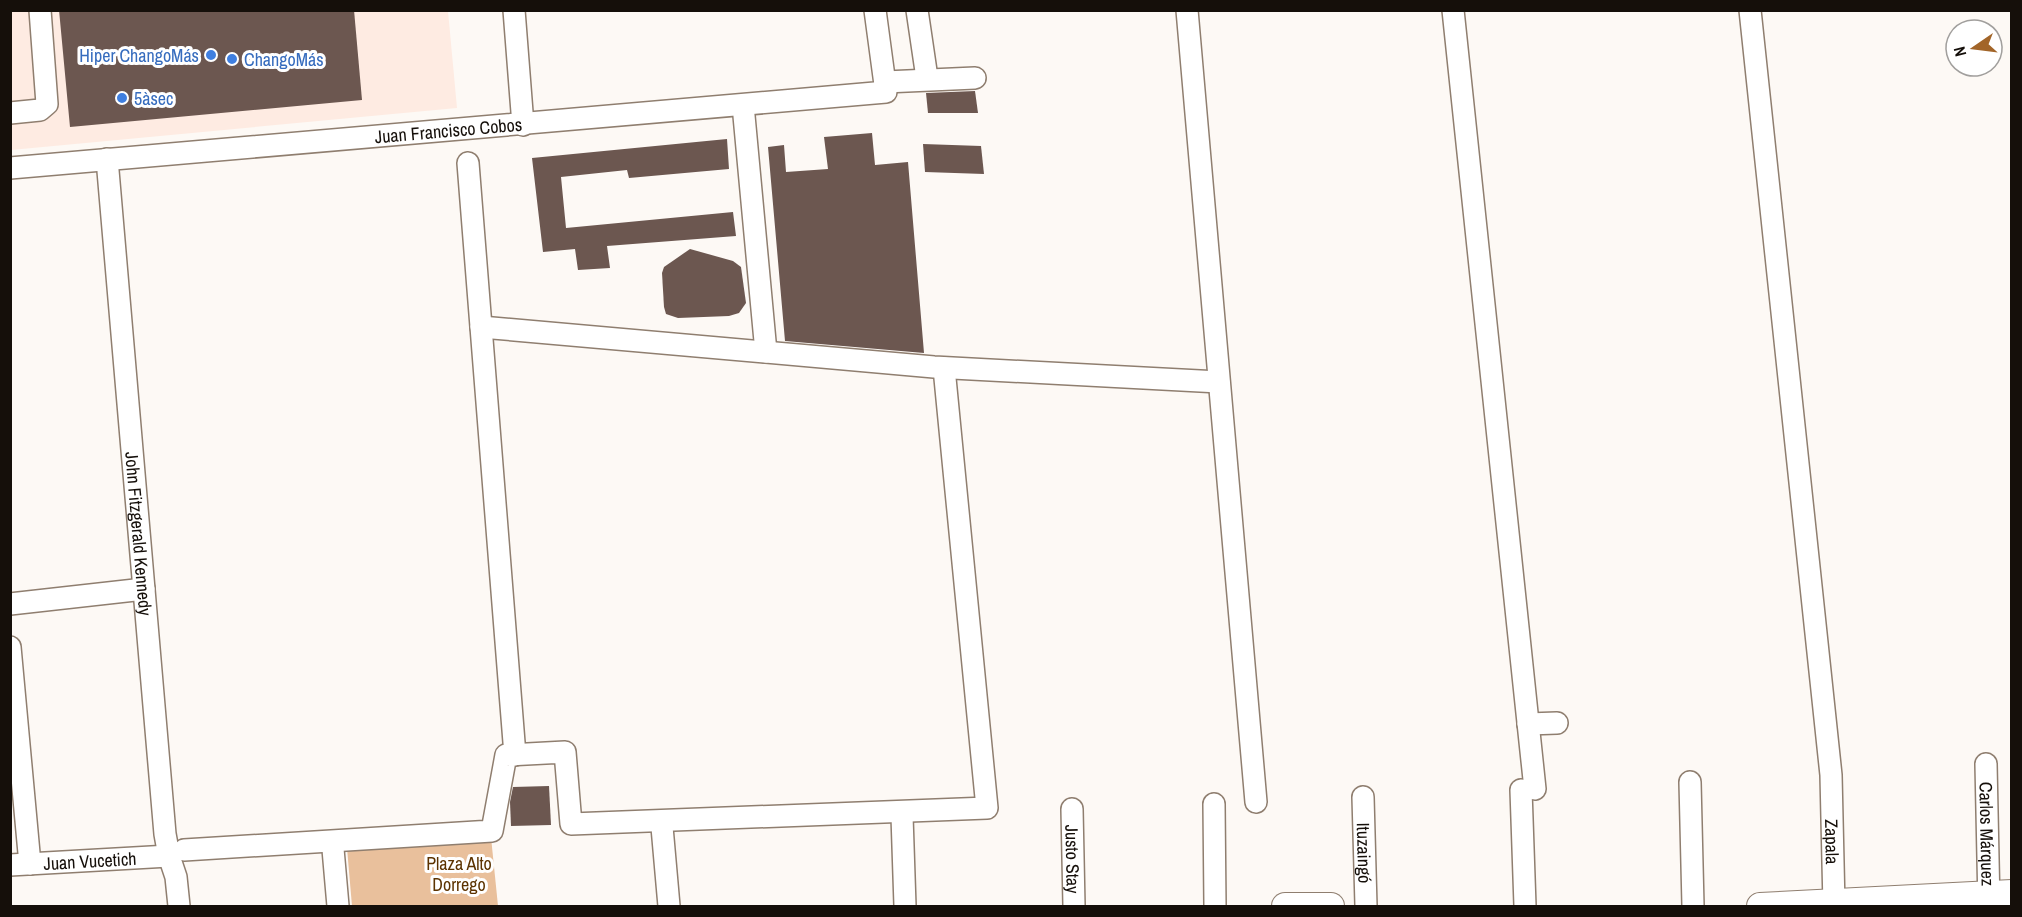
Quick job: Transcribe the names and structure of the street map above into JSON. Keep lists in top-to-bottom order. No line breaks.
{"streets":{"street":["Juan Francisco Cobos","John Fitzgerald Kennedy","Carlos Márquez","Zapala","Ituzaingó","Justo Stay","Juan Vucetich"]},"crossings":[["Juan Francisco Cobos","John Fitzgerald Kennedy"],["John Fitzgerald Kennedy","Juan Vucetich"]],"parks":["Plaza Alto Dorrego"],"places":["Hiper ChangoMás","ChangoMás","5àsec"],"north":"left"}
